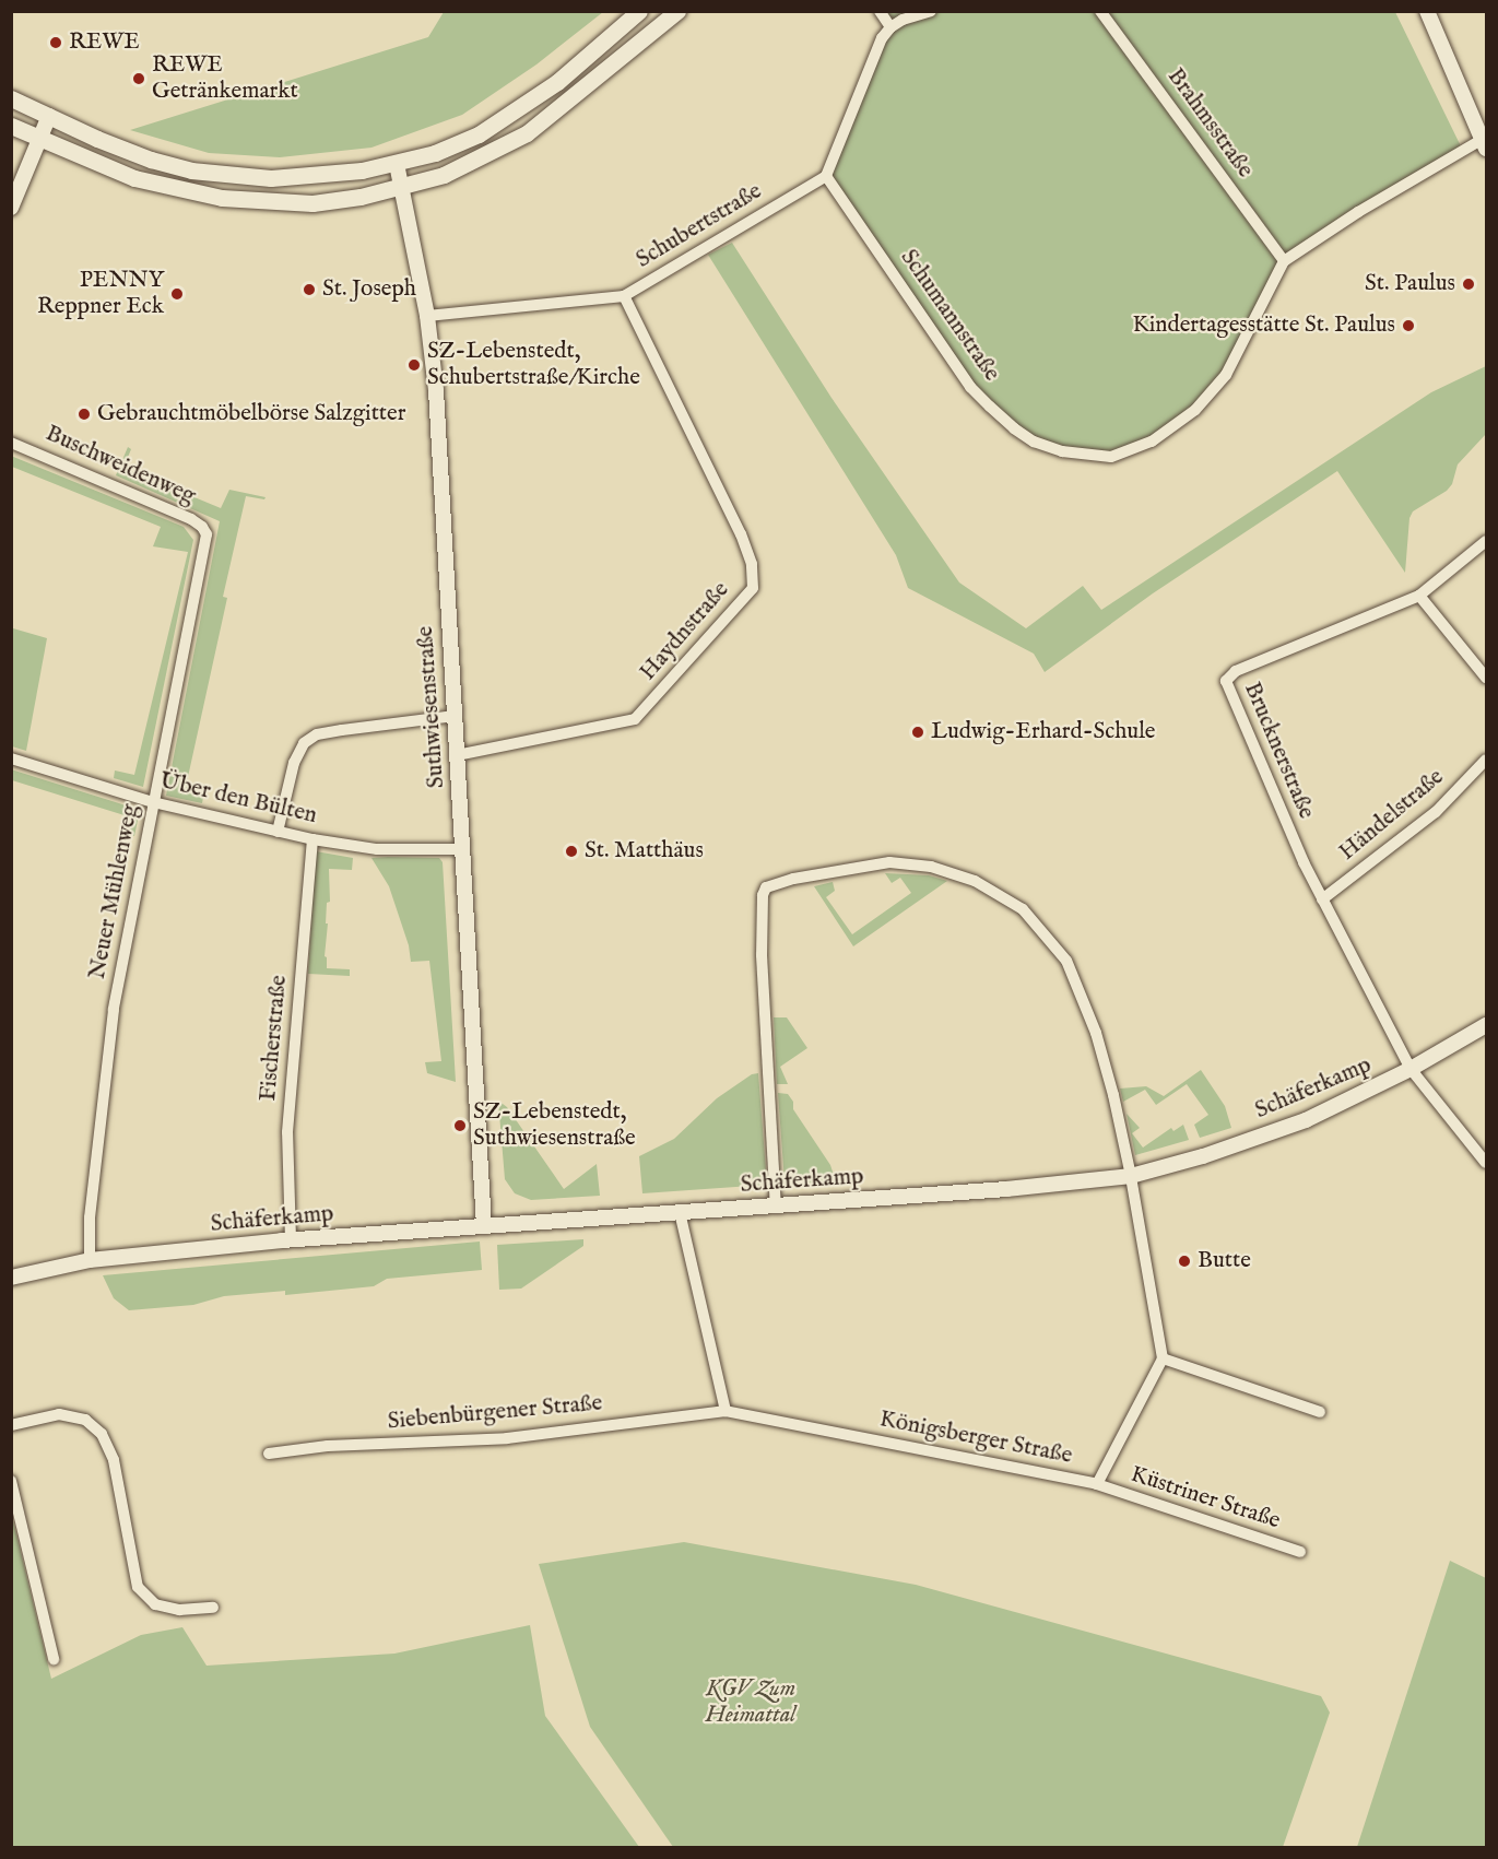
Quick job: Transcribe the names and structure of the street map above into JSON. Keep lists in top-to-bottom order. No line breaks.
{"streets":{"street":["Brahmsstraße","Schubertstraße","Schumannstraße","Buschweidenweg","Haydnstraße","Suthwiesenstraße","Brucknerstraße","Über den Bülten","Händelstraße","Neuer Mühlenweg","Fischerstraße","Schäferkamp","Siebenbürgener Straße","Königsberger Straße","Küstriner Straße"]},"crossings":[["Brahmsstraße","Schumannstraße"],["Schubertstraße","Schumannstraße"],["Schubertstraße","Haydnstraße"],["Schubertstraße","Suthwiesenstraße"],["Buschweidenweg","Neuer Mühlenweg"],["Haydnstraße","Suthwiesenstraße"],["Suthwiesenstraße","Über den Bülten"],["Suthwiesenstraße","Schäferkamp"],["Brucknerstraße","Händelstraße"],["Brucknerstraße","Schäferkamp"],["Über den Bülten","Neuer Mühlenweg"],["Über den Bülten","Fischerstraße"],["Neuer Mühlenweg","Schäferkamp"],["Fischerstraße","Schäferkamp"],["Siebenbürgener Straße","Königsberger Straße"],["Königsberger Straße","Küstriner Straße"]],"parks":["KGV Zum Heimattal"],"places":["REWE","REWE Getränkemarkt","St. Paulus","St. Joseph","PENNY Reppner Eck","Kindertagesstätte St. Paulus","SZ-Lebenstedt, Schubertstraße/Kirche","Gebrauchtmöbelbörse Salzgitter","Ludwig-Erhard-Schule","St. Matthäus","SZ-Lebenstedt, Suthwiesenstraße","Butte"]}
